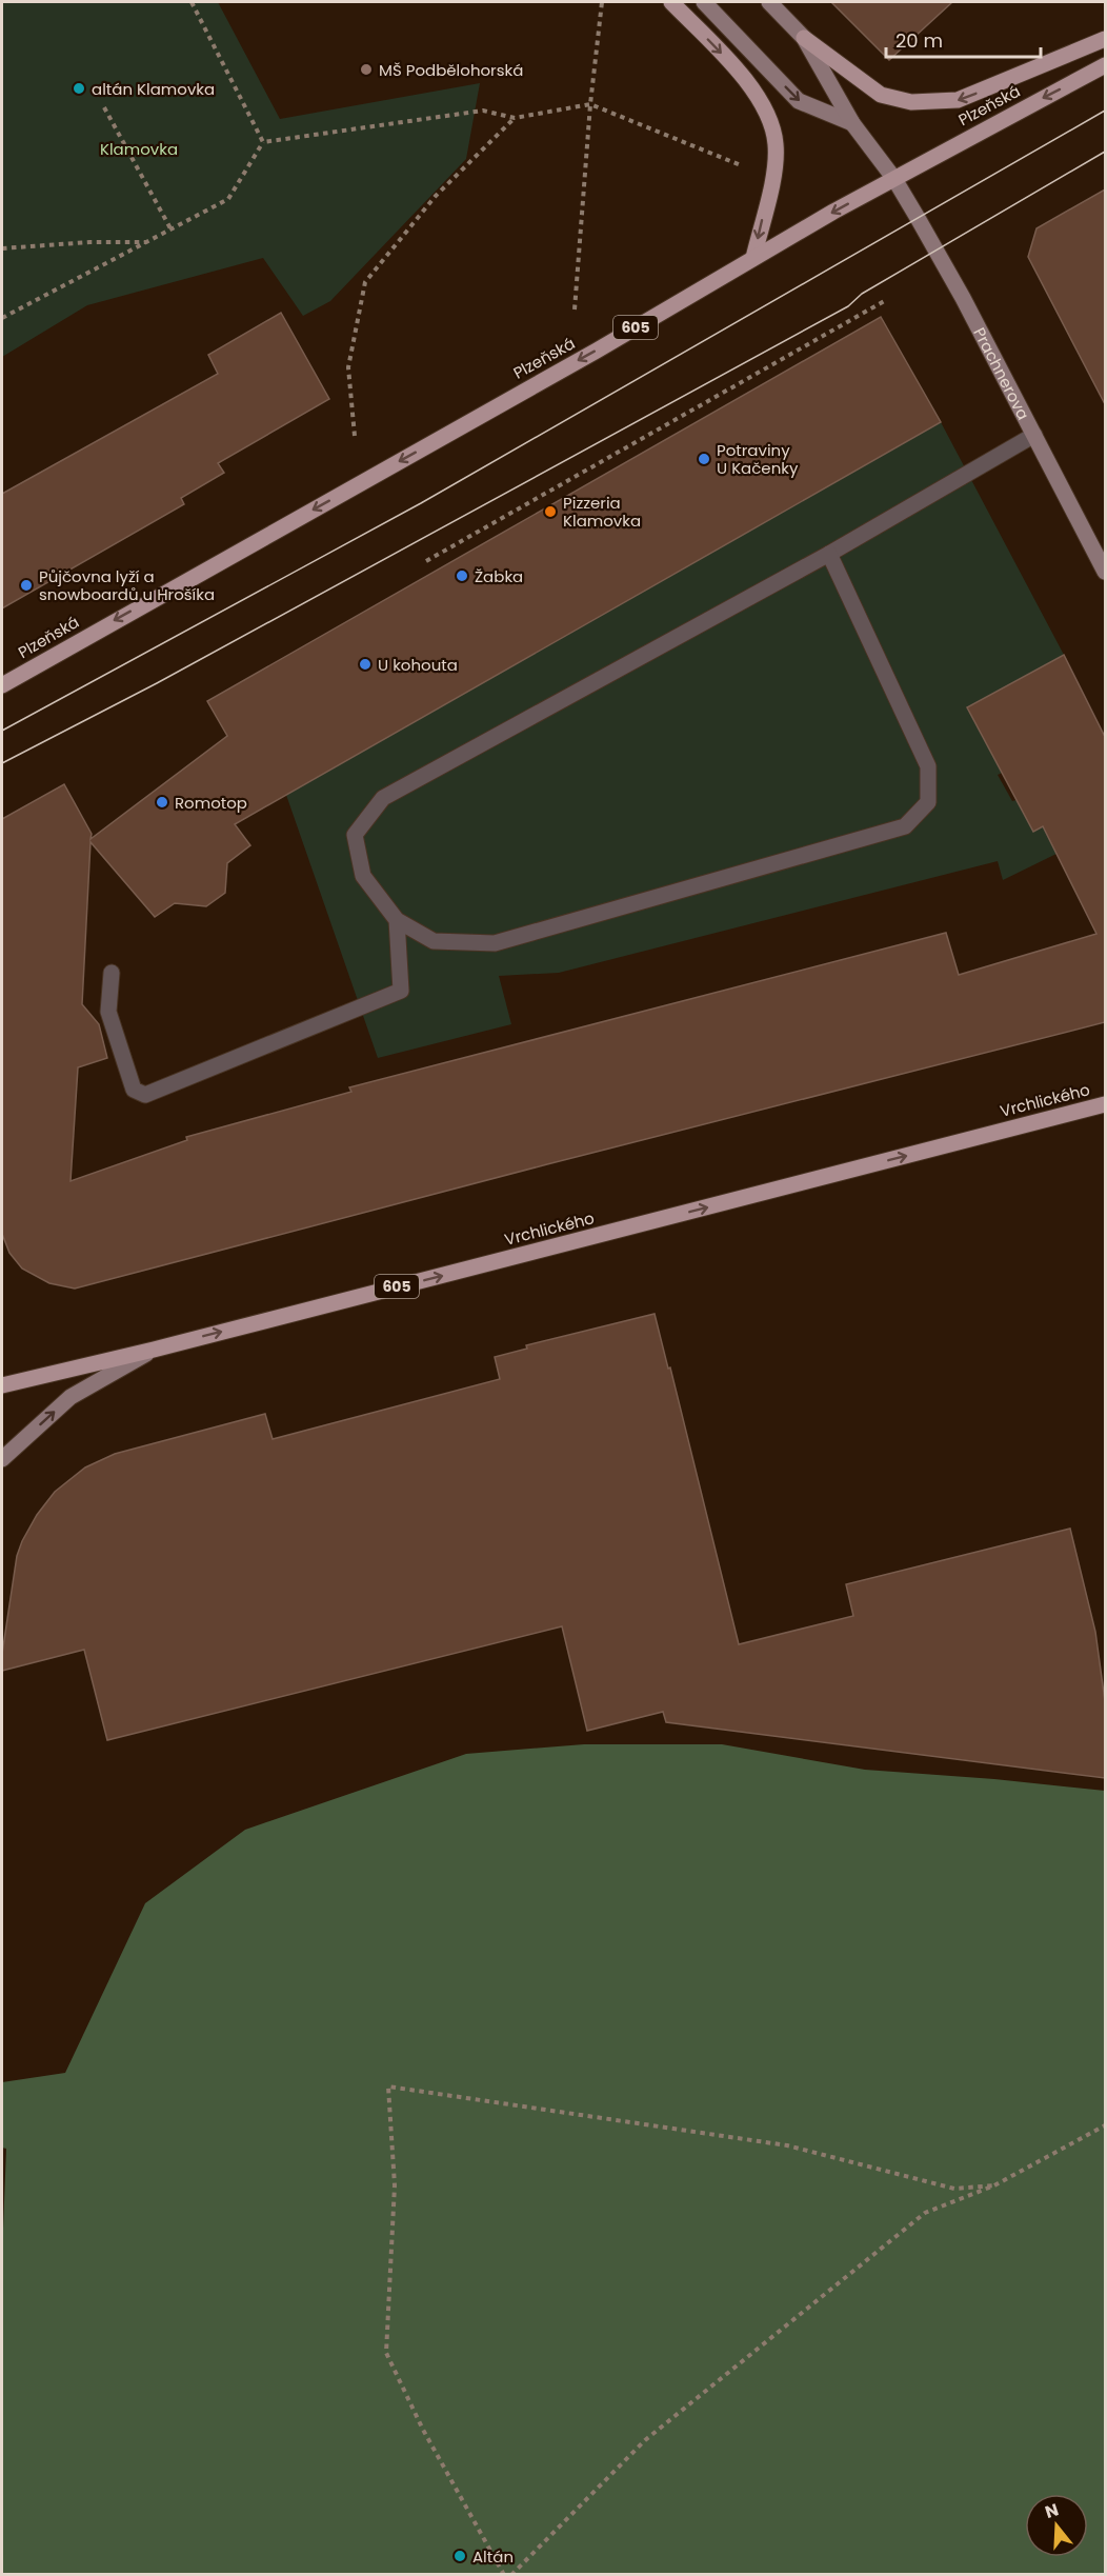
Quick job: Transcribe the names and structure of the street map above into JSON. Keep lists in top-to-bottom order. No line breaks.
{"streets":{"main road":["Plzeňská","605","Prachnerova","Vrchlického"]},"crossings":[["Plzeňská","Prachnerova"]],"one_way":["Plzeňská","Vrchlického"],"parks":["Klamovka"],"places":["MŠ Podbělohorská","altán Klamovka","Potraviny U Kačenky","Pizzeria Klamovka","Žabka","Půjčovna lyží a snowboardů u Hrošíka","U kohouta","Romotop","Altán"],"scale_bar":"20 m","north":"top"}
